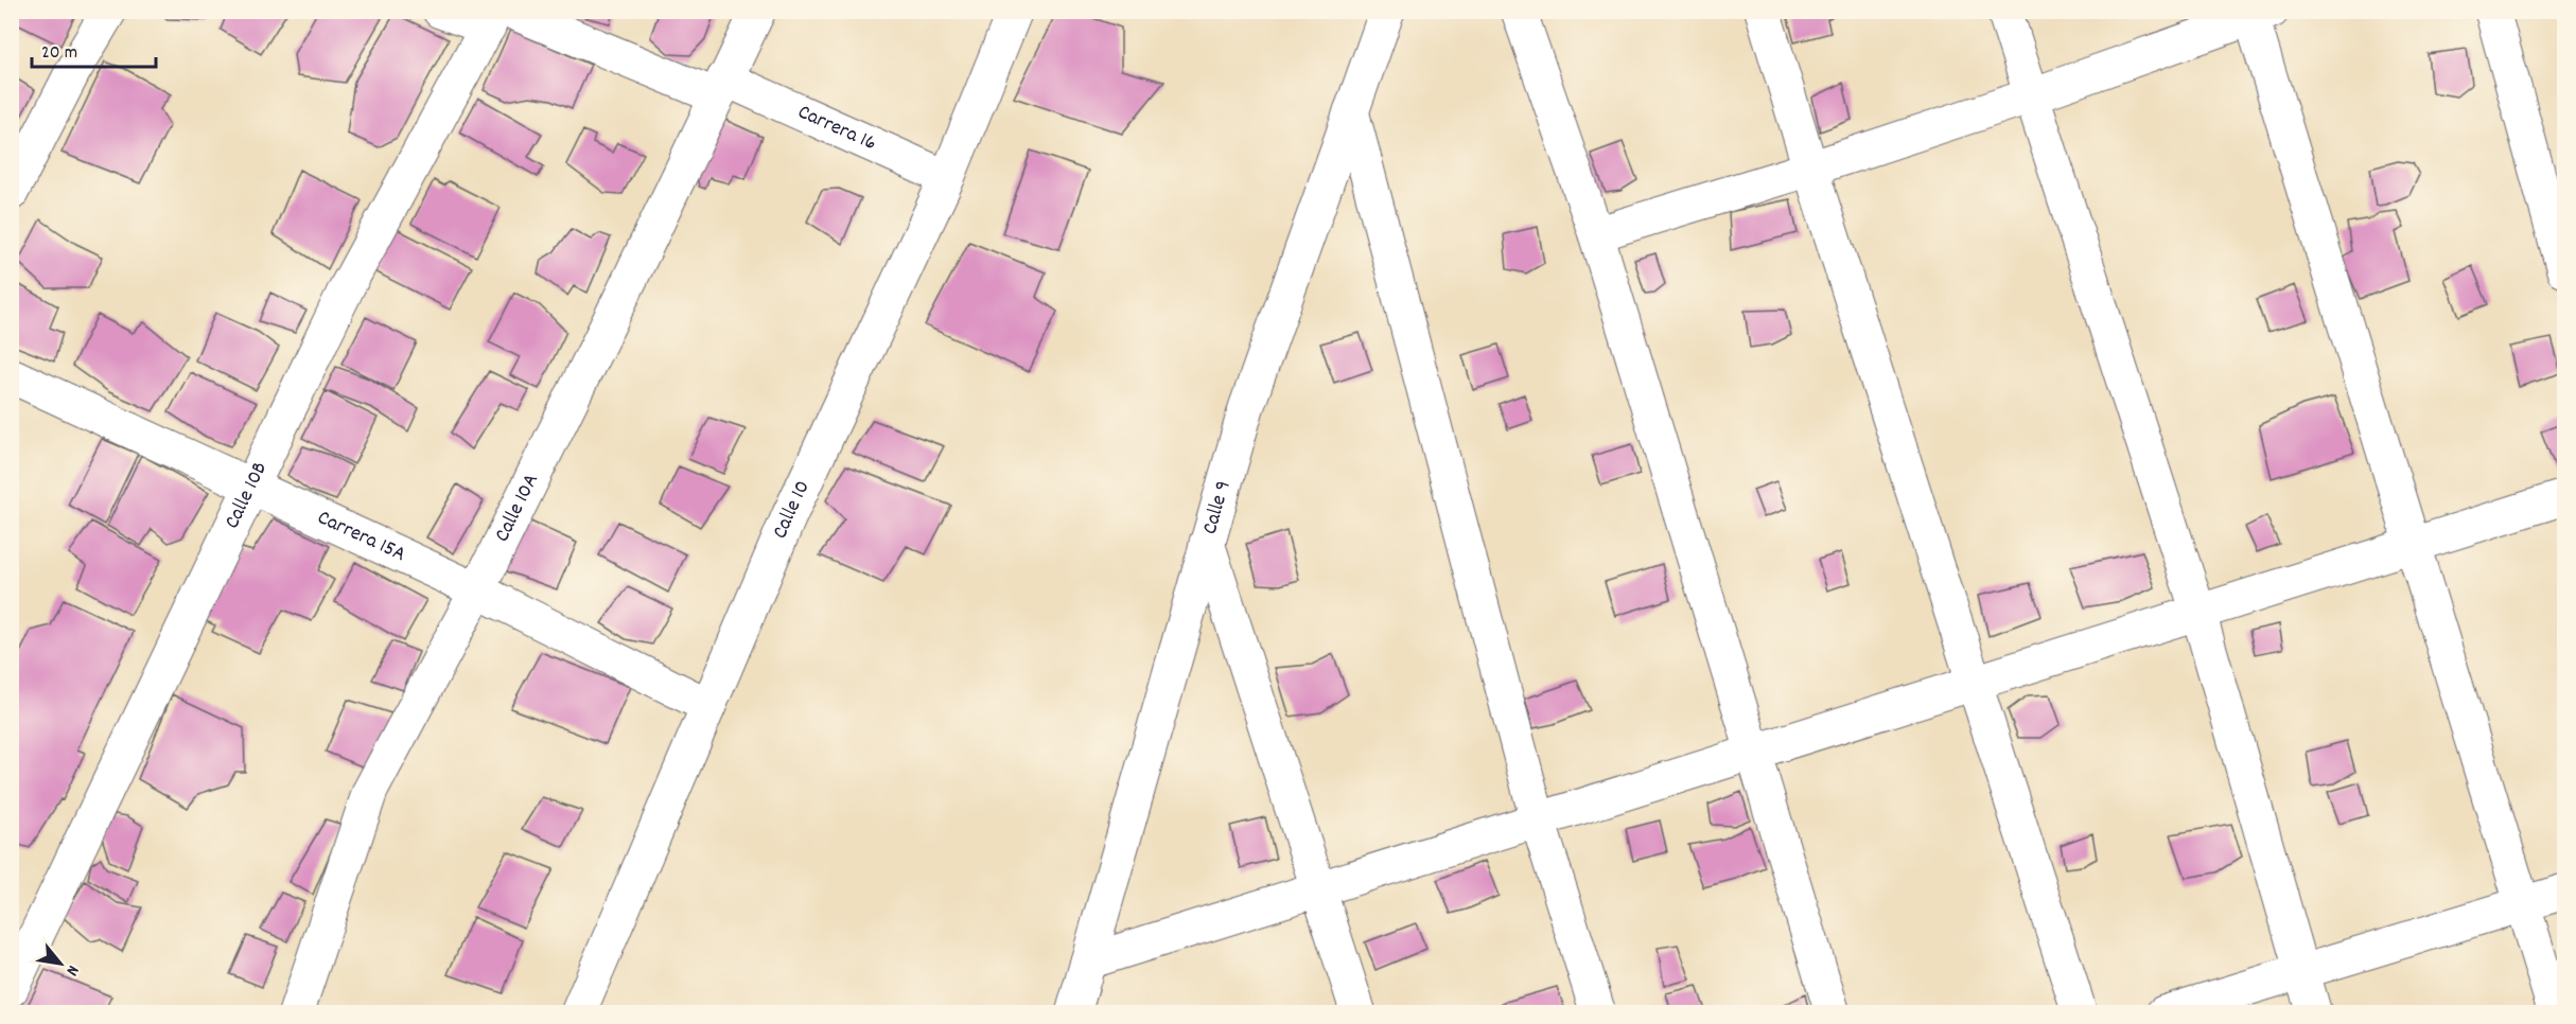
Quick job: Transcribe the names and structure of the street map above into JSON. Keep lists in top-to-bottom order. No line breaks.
{"streets":{"street":["Carrera 16","Calle 10B","Calle 9","Calle 10A","Calle 10","Carrera 15A"]},"crossings":[["Carrera 16","Calle 10B"],["Carrera 16","Calle 10A"],["Carrera 16","Calle 10"],["Calle 10B","Carrera 15A"],["Calle 10A","Carrera 15A"],["Calle 10","Carrera 15A"]],"scale_bar":"20 m","north":"bottom right"}
